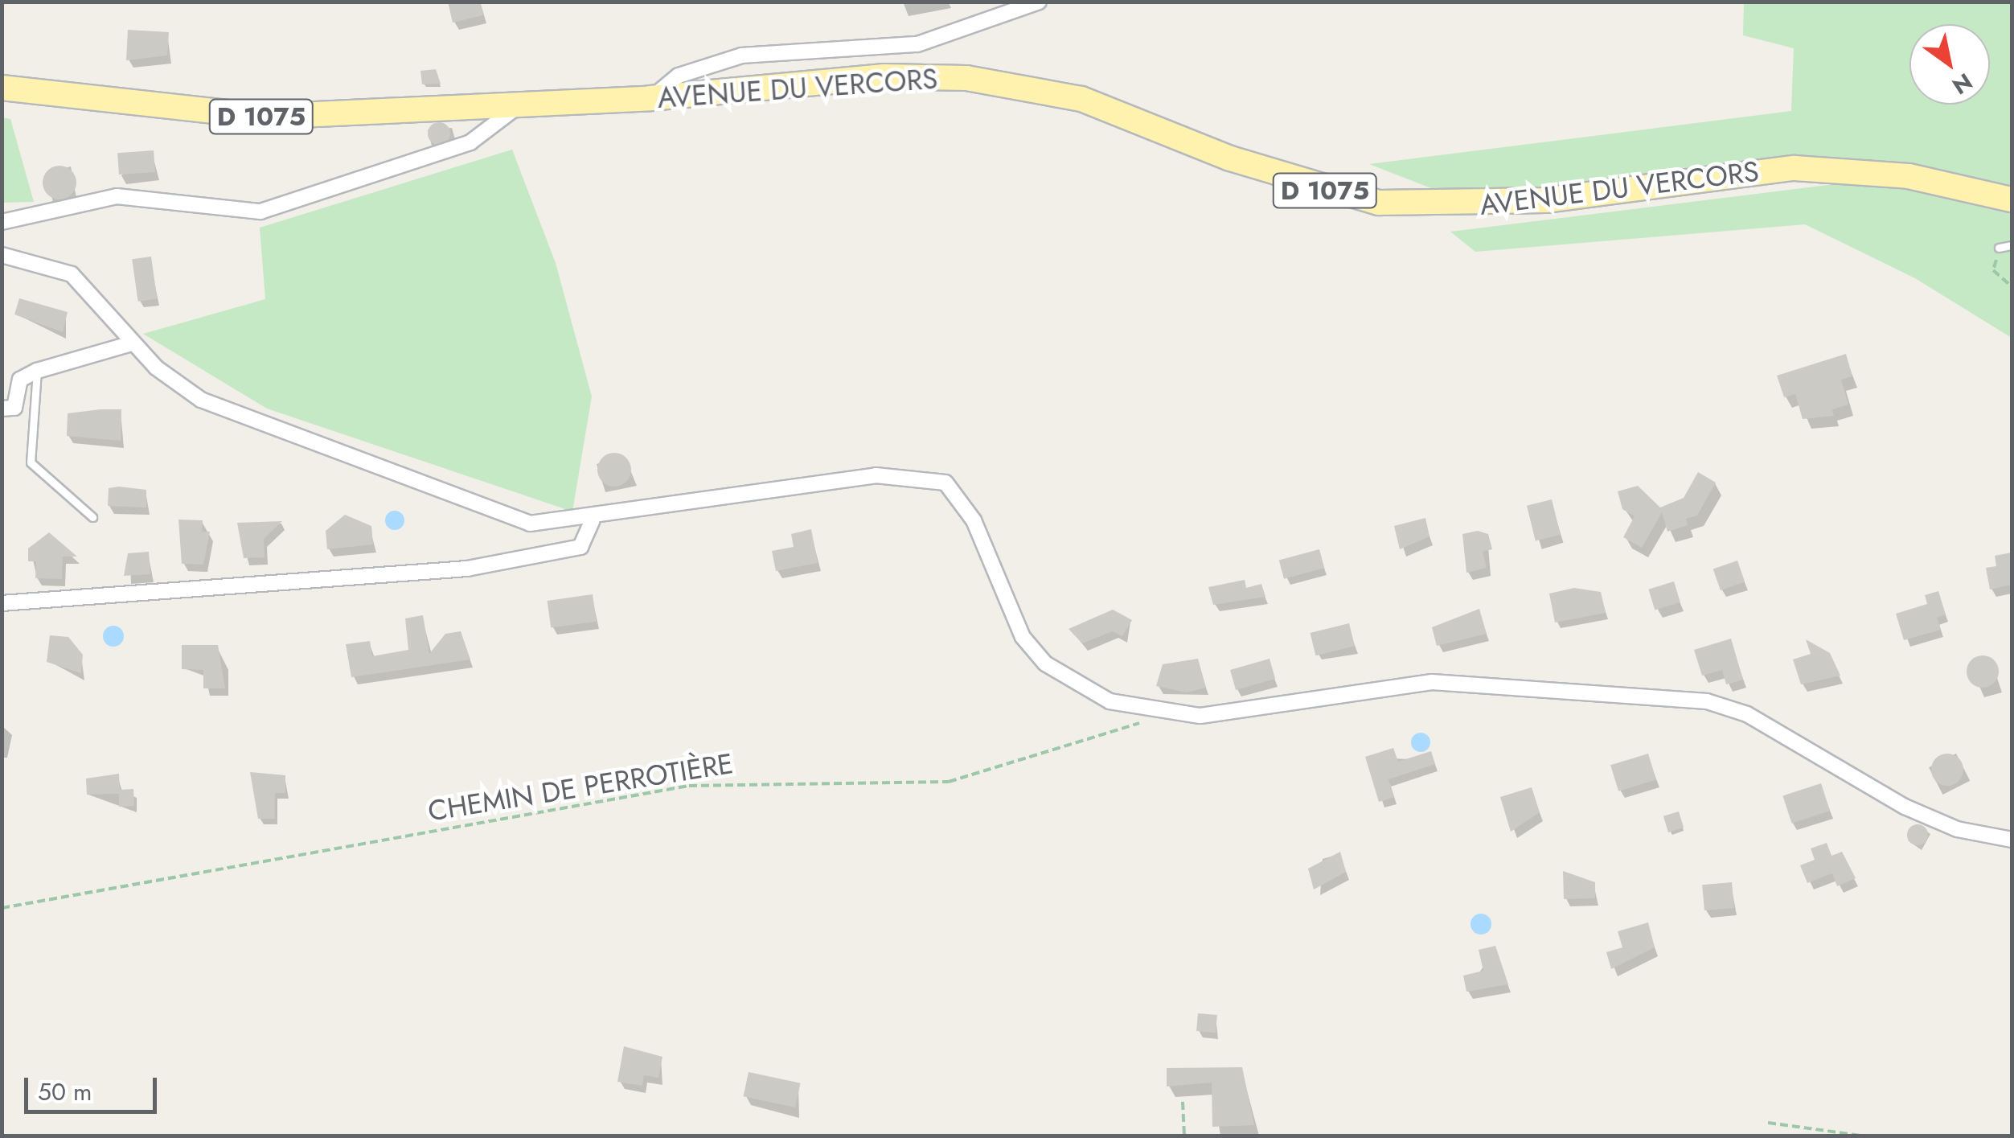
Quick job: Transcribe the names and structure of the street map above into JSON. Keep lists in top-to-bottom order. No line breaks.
{"streets":{"main road":["AVENUE DU VERCORS","D 1075"],"path":["CHEMIN DE PERROTIÈRE"]},"crossings":[["AVENUE DU VERCORS","D 1075"]],"scale_bar":"50 m","north":"bottom right"}
